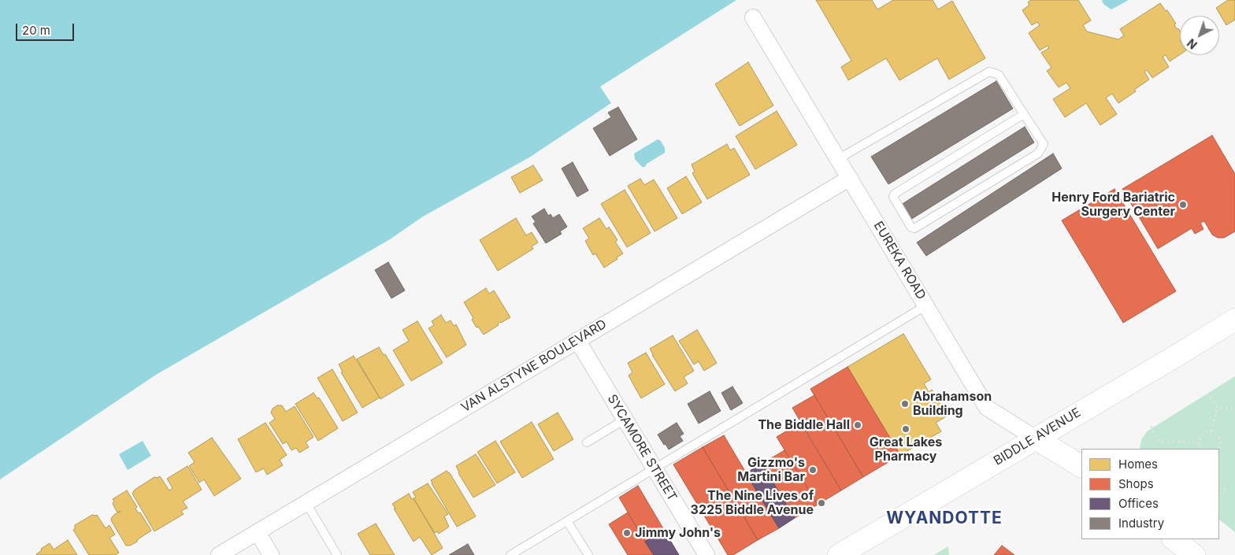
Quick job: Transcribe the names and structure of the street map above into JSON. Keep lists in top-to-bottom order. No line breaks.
{"streets":{"main road":["EUREKA ROAD","BIDDLE AVENUE"],"street":["VAN ALSTYNE BOULEVARD","SYCAMORE STREET"]},"crossings":[["EUREKA ROAD","VAN ALSTYNE BOULEVARD"],["EUREKA ROAD","BIDDLE AVENUE"],["VAN ALSTYNE BOULEVARD","SYCAMORE STREET"]],"districts":["WYANDOTTE"],"places":["Henry Ford Bariatric Surgery Center","Abrahamson Building","The Biddle Hall","Great Lakes Pharmacy","Gizzmo's Martini Bar","The Nine Lives of 3225 Biddle Avenue","Jimmy John's"],"legend":["Homes","Shops","Offices","Industry"],"scale_bar":"20 m","north":"bottom left"}
